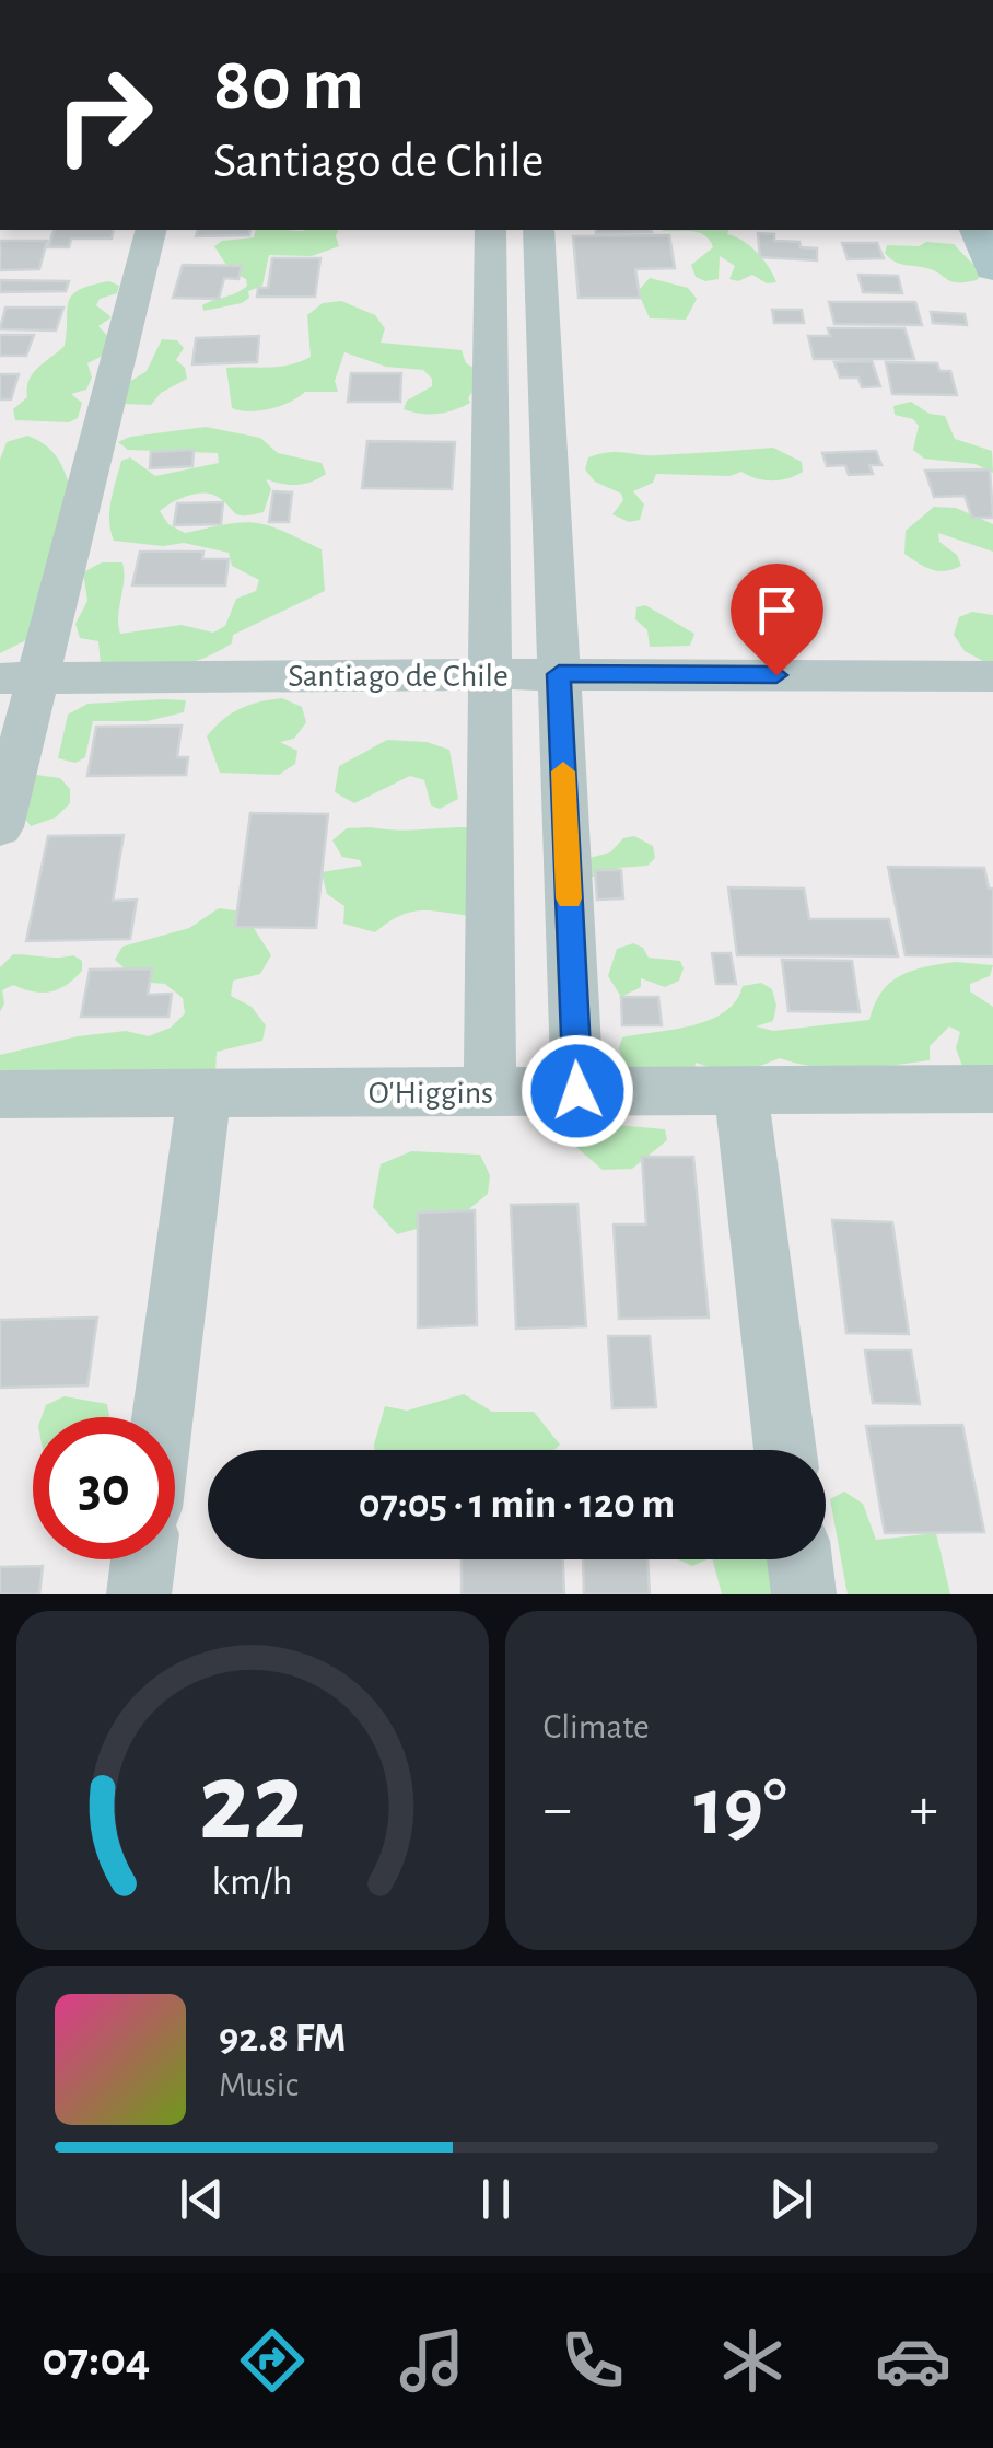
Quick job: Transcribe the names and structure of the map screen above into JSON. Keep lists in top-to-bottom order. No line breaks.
{"streets":{"street":["Santiago de Chile","O'Higgins"]},"page":{"turn":["80 m","Santiago de Chile"],"limit":"30","trip":"07:05 · 1 min · 120 m","tile":"Climate","heat":["−","19°","+"],"song":["92.8 FM","Music"],"tabs":"07:04","gauge":["22","km/h"]}}
